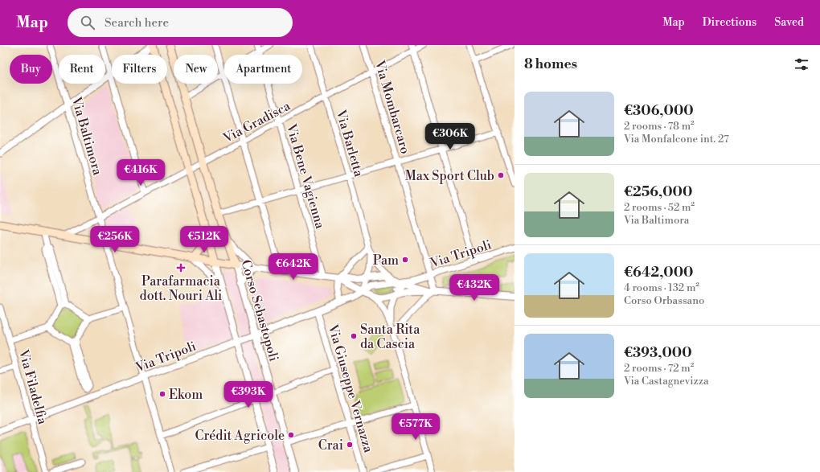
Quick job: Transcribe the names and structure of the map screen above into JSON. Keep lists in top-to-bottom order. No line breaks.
{"streets":{"main road":["Corso Sebastopoli"],"street":["Via Mombarcaro","Via Gradisca","Via Baltimora","Via Barletta","Via Bene Vagienna","Via Tripoli","Via Filadelfia","Via Giuseppe Vernazza"]},"crossings":[["Via Mombarcaro","Via Gradisca"],["Via Mombarcaro","Via Tripoli"],["Via Gradisca","Via Baltimora"],["Via Gradisca","Via Barletta"],["Via Gradisca","Via Bene Vagienna"],["Via Gradisca","Corso Sebastopoli"],["Via Baltimora","Via Tripoli"],["Via Tripoli","Corso Sebastopoli"],["Via Tripoli","Via Filadelfia"],["Via Tripoli","Via Giuseppe Vernazza"]],"places":{"other":["Max Sport Club","Pam","Santa Rita da Cascia","Ekom","Crédit Agricole","Crai"],"health":["Parafarmacia dott. Nouri Ali"]},"page":{"header":"Map","search":"Search here","nav":["Map","Directions","Saved"],"heading":"8 homes","chip":["Buy","Rent","Filters","New","Apartment"],"list":[{"name":"€306,000","note":"2 rooms · 78 m² · Via Monfalcone int. 27"},{"name":"€256,000","note":"2 rooms · 52 m² · Via Baltimora"},{"name":"€642,000","note":"4 rooms · 132 m² · Corso Orbassano"},{"name":"€393,000","note":"2 rooms · 72 m² · Via Castagnevizza"}],"price":["€306K","€416K","€256K","€512K","€642K","€432K","€393K","€577K"]}}
